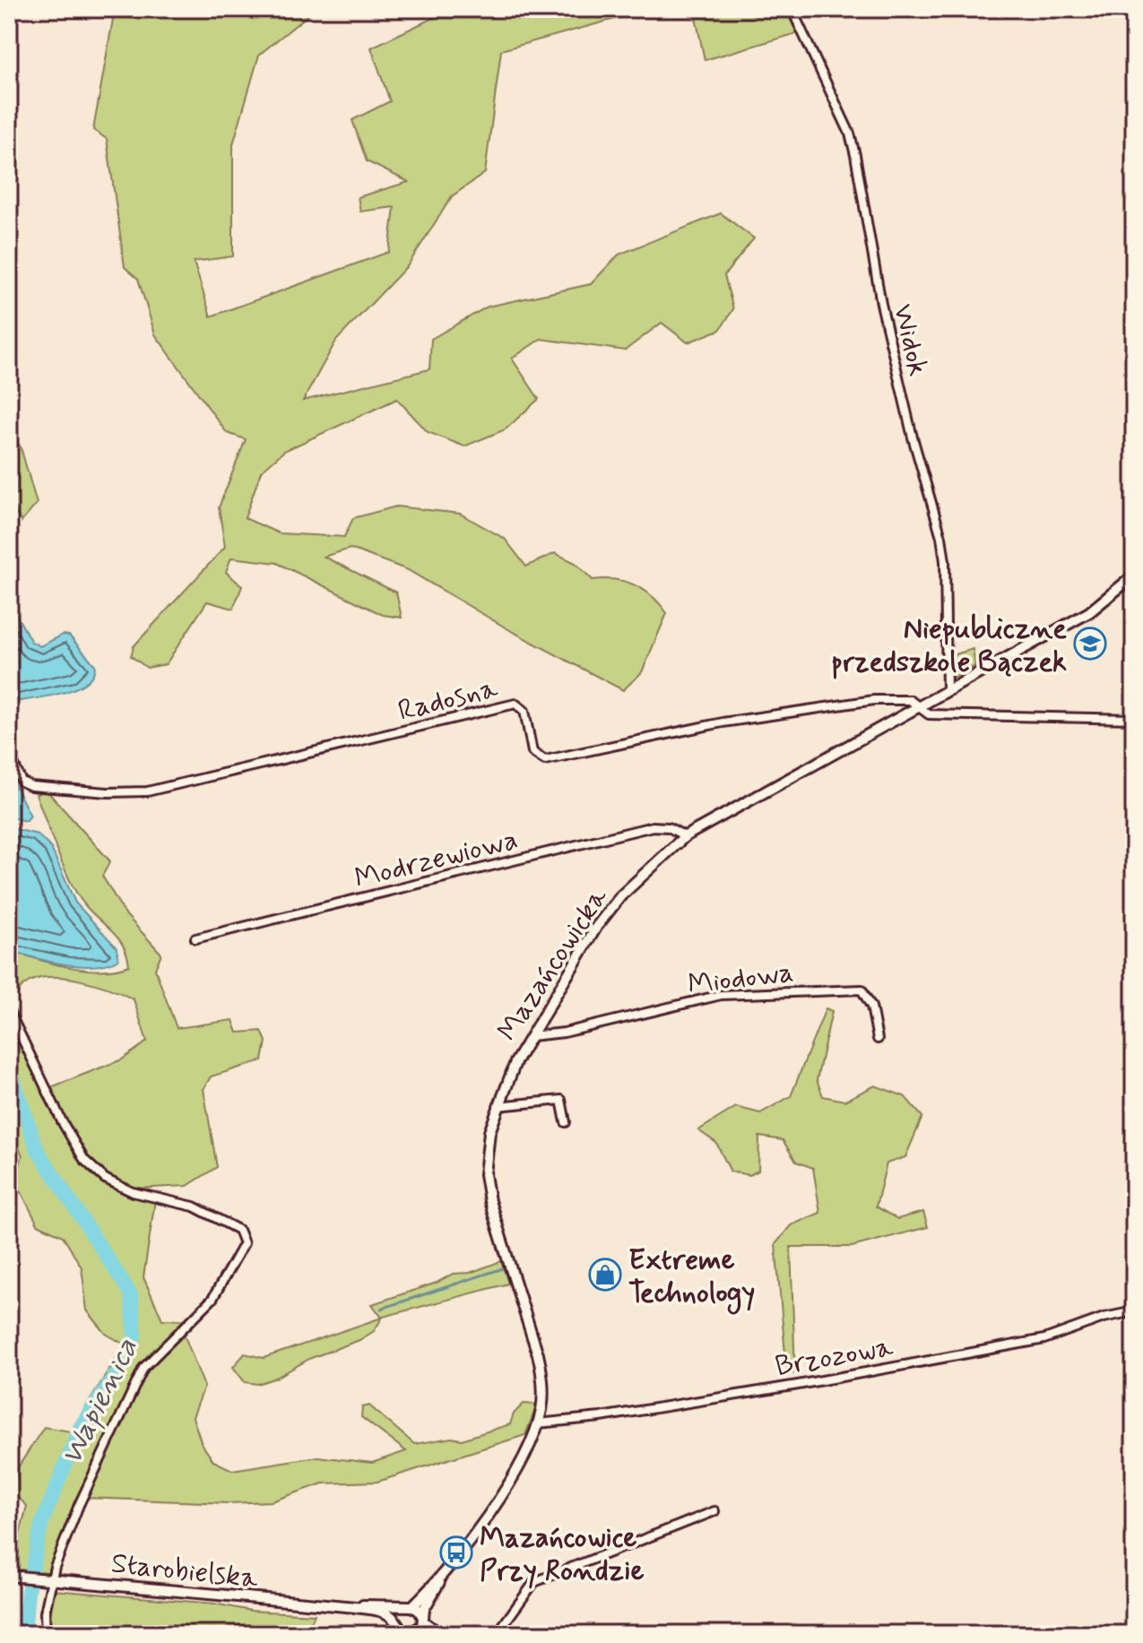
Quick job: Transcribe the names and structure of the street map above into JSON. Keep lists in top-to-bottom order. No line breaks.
{"streets":{"street":["Widok","Radosna","Modrzewiowa","Mazańcowicka","Miodowa","Brzozowa","Starobielska"]},"crossings":[["Widok","Mazańcowicka"],["Radosna","Mazańcowicka"],["Modrzewiowa","Mazańcowicka"],["Mazańcowicka","Miodowa"],["Mazańcowicka","Brzozowa"]],"water":["Wapienica"],"places":{"school or university":["Niepubliczne przedszkole Bączek"],"shop":["Extreme Technology"],"bus stop":["Mazańcowice Przy Rondzie"]}}
